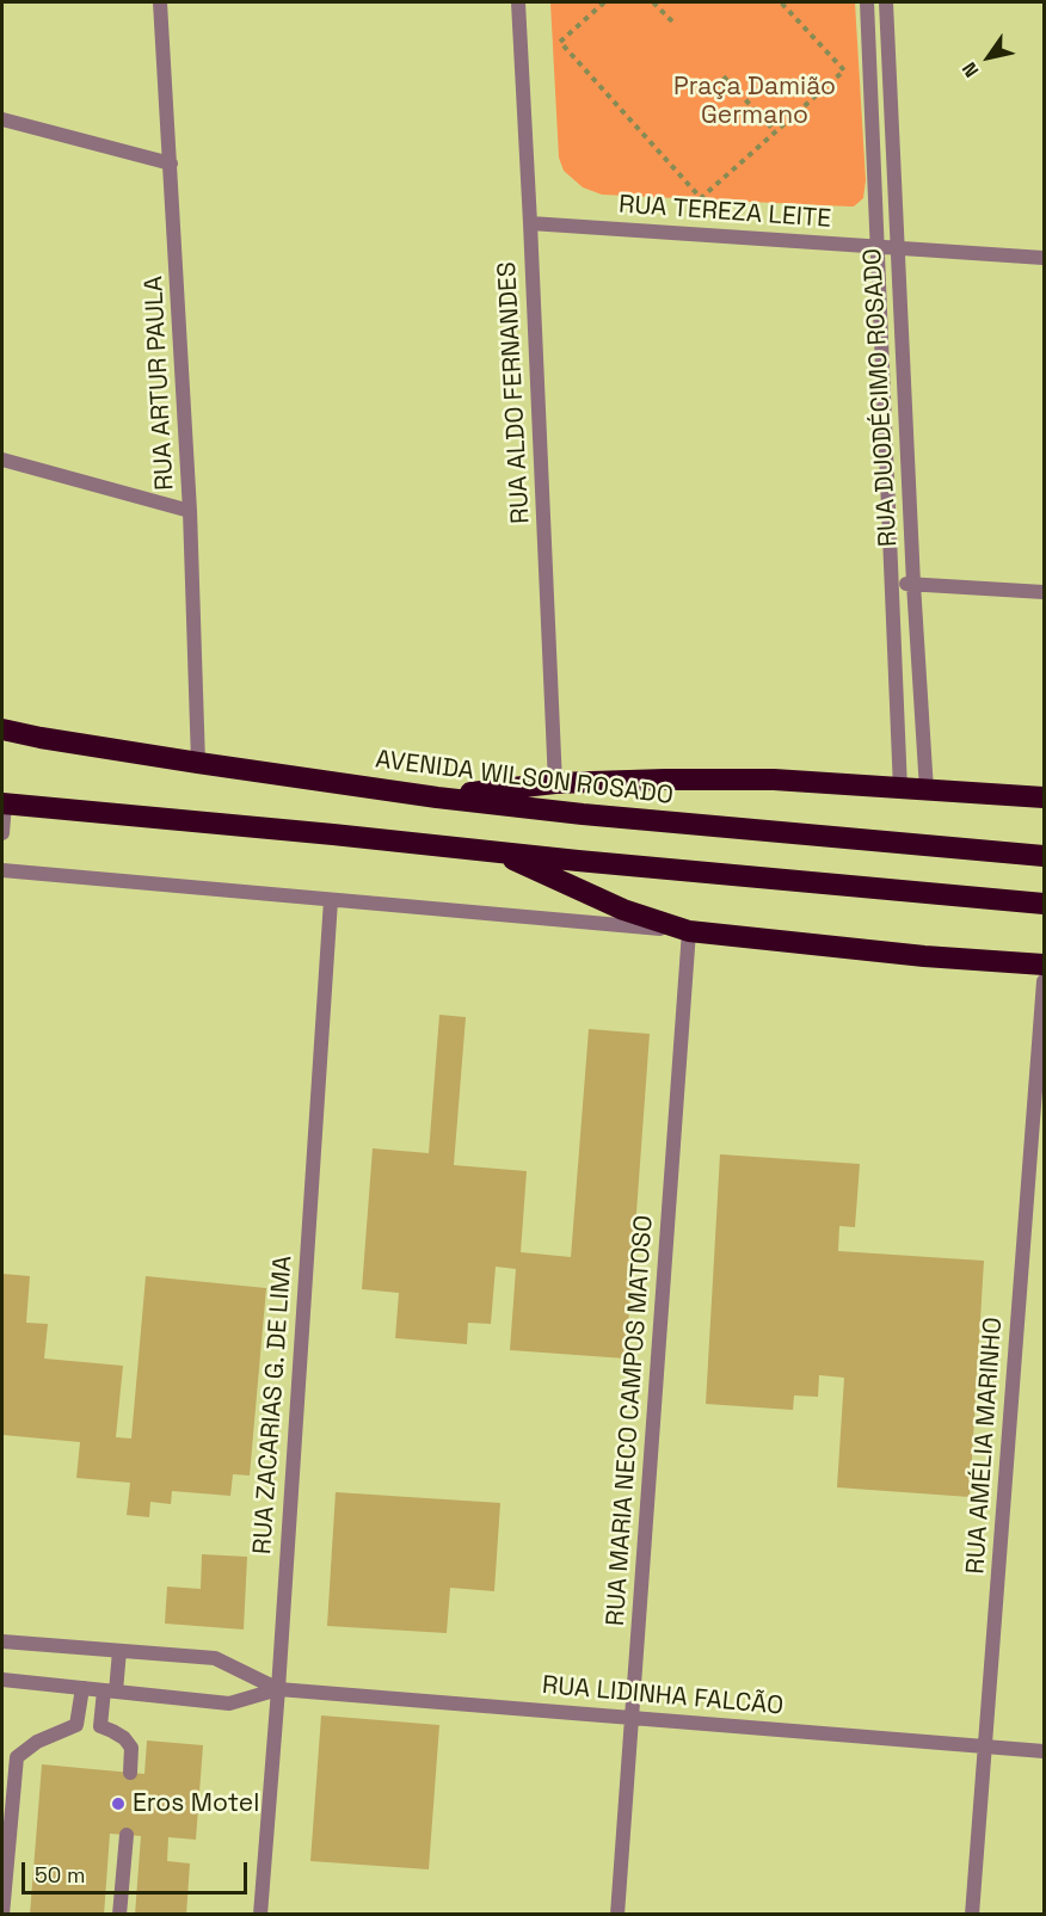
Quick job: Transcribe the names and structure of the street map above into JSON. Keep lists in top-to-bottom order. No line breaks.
{"streets":{"highway":["AVENIDA WILSON ROSADO"],"street":["RUA TEREZA LEITE","RUA ARTUR PAULA","RUA ALDO FERNANDES","RUA DUODÉCIMO ROSADO","RUA ZACARIAS G. DE LIMA","RUA MARIA NECO CAMPOS MATOSO","RUA AMÉLIA MARINHO","RUA LIDINHA FALCÃO"]},"crossings":[["RUA TEREZA LEITE","RUA ALDO FERNANDES"],["RUA TEREZA LEITE","RUA DUODÉCIMO ROSADO"],["RUA ARTUR PAULA","AVENIDA WILSON ROSADO"],["RUA ZACARIAS G. DE LIMA","RUA LIDINHA FALCÃO"],["RUA MARIA NECO CAMPOS MATOSO","RUA LIDINHA FALCÃO"],["RUA AMÉLIA MARINHO","RUA LIDINHA FALCÃO"]],"parks":["Praça Damião Germano"],"places":["Eros Motel"],"scale_bar":"50 m","north":"bottom left"}
